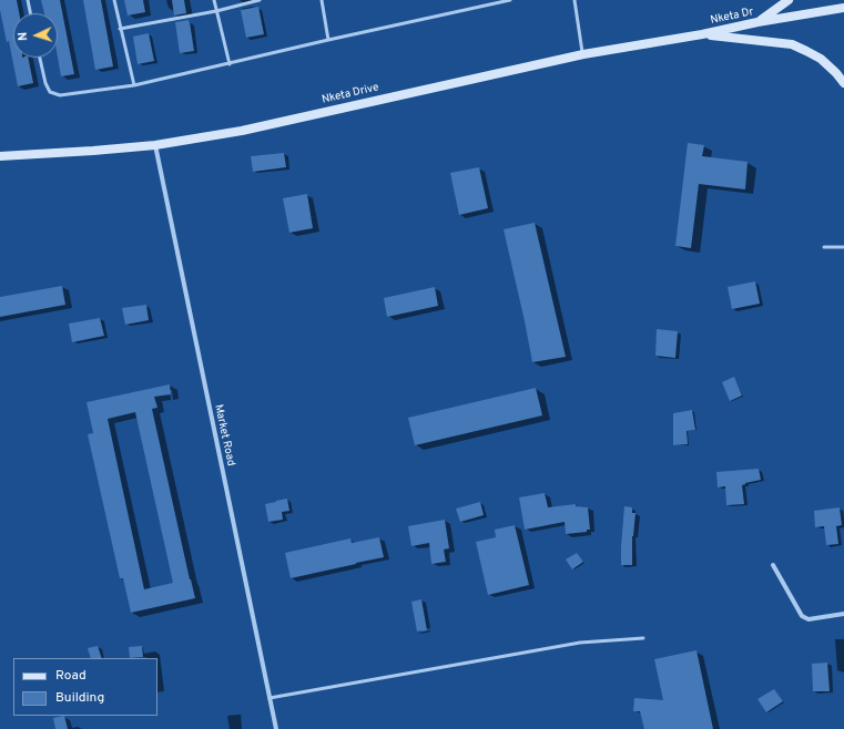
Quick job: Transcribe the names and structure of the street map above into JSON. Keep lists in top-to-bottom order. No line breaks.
{"streets":{"street":["Nketa Dr","Nketa Drive","Market Road"]},"crossings":[["Nketa Dr","Nketa Drive"],["Nketa Drive","Market Road"]],"legend":["Road","Building"],"north":"left"}
